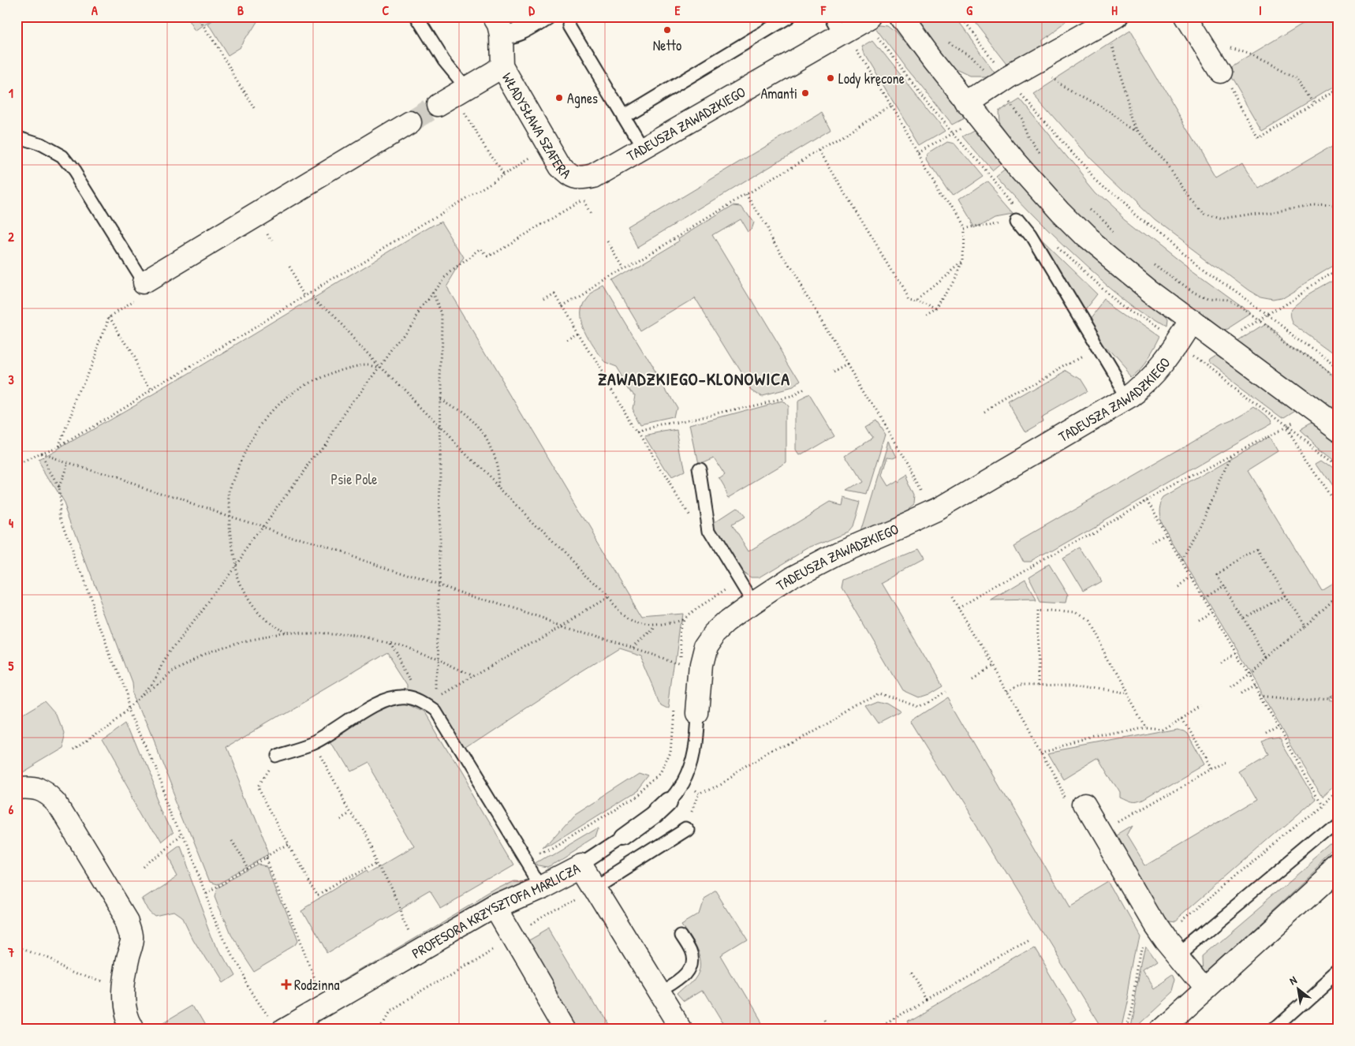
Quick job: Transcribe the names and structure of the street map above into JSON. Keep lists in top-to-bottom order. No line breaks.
{"streets":{"street":["WŁADYSŁAWA SZAFERA","TADEUSZA ZAWADZKIEGO","PROFESORA KRZYSZTOFA MARLICZA"]},"crossings":[["WŁADYSŁAWA SZAFERA","TADEUSZA ZAWADZKIEGO"],["TADEUSZA ZAWADZKIEGO","PROFESORA KRZYSZTOFA MARLICZA"]],"districts":["ZAWADZKIEGO-KLONOWICA"],"parks":["Psie Pole"],"places":{"other":["Netto","Lody kręcone","Amanti","Agnes"],"health":["Rodzinna"]},"north":"top left","grid":{"columns":["A","B","C","D","E","F","G","H","I"],"rows":["1","2","3","4","5","6","7"]}}
